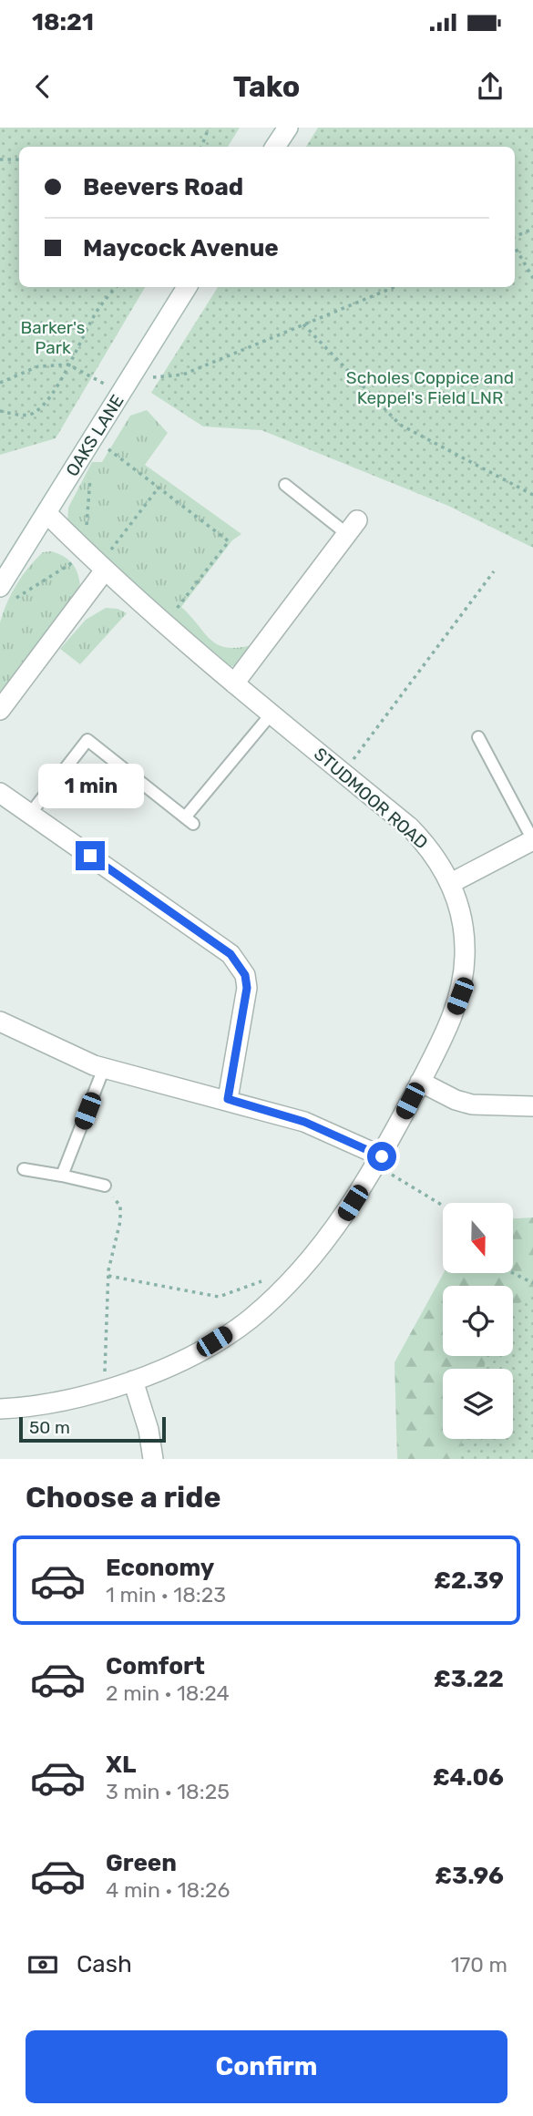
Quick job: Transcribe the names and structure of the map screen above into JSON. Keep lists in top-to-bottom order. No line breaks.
{"streets":{"street":["OAKS LANE","STUDMOOR ROAD"]},"crossings":[["OAKS LANE","STUDMOOR ROAD"]],"parks":["Barker's Park","Scholes Coppice and Keppel's Field LNR"],"scale_bar":"50 m","north":"bottom","page":{"status":"18:21","header":"Tako","banner":["Beevers Road","Maycock Avenue"],"bubble":"1 min","scale":"50 m","heading":"Choose a ride","list":[{"name":"Economy","note":"1 min · 18:23","value":"£2.39"},{"name":"Comfort","note":"2 min · 18:24","value":"£3.22"},{"name":"XL","note":"3 min · 18:25","value":"£4.06"},{"name":"Green","note":"4 min · 18:26","value":"£3.96"}],"pay":["Cash","170 m"],"buttons":"Confirm"}}
